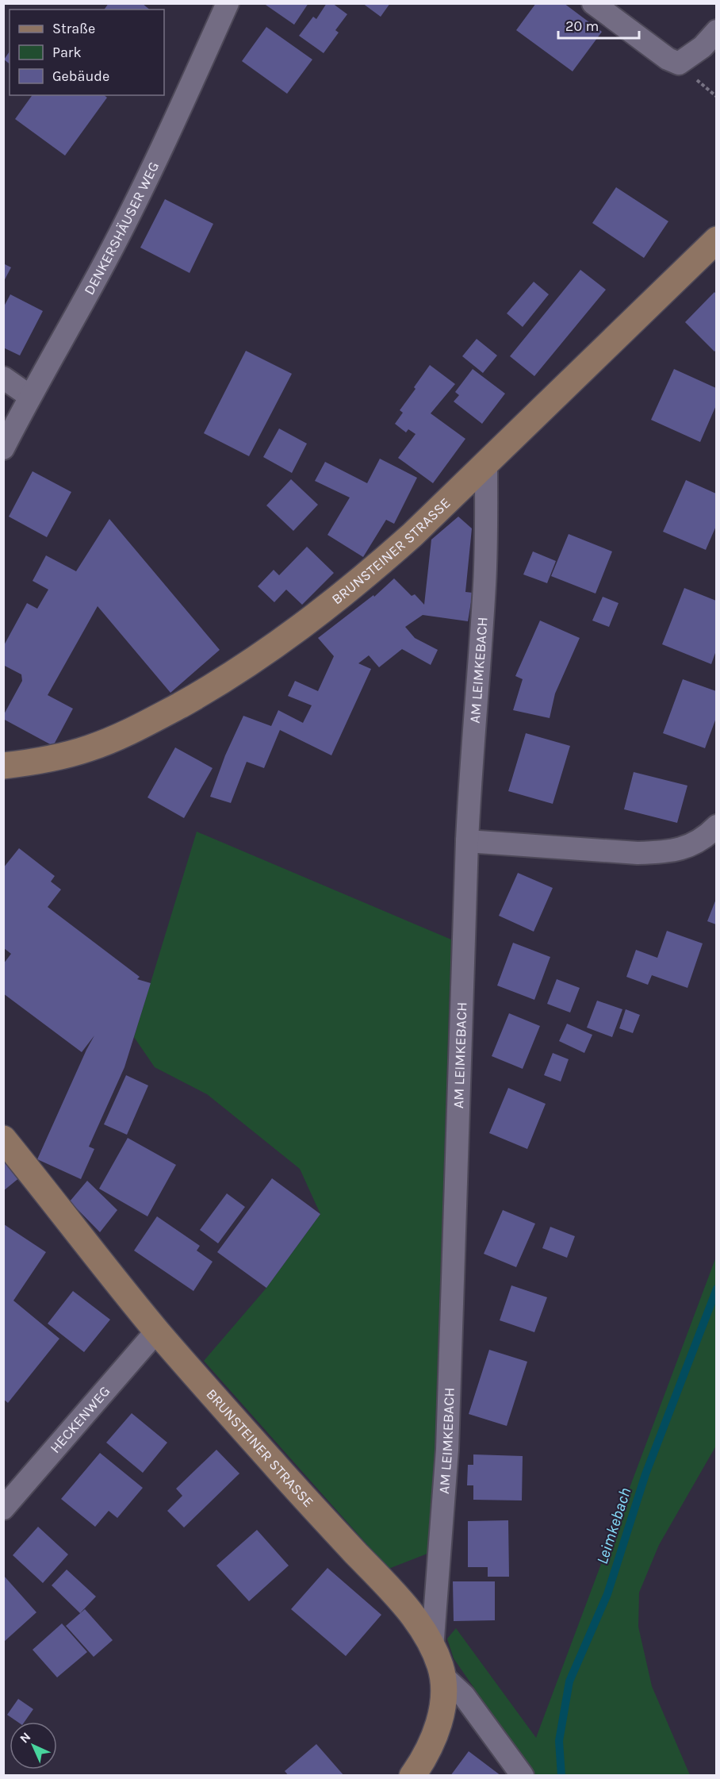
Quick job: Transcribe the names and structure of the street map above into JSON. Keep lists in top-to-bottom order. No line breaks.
{"streets":{"street":["DENKERSHÄUSER WEG","BRUNSTEINER STRASSE","AM LEIMKEBACH","HECKENWEG"]},"crossings":[["BRUNSTEINER STRASSE","AM LEIMKEBACH"],["BRUNSTEINER STRASSE","HECKENWEG"]],"water":["Leimkebach"],"legend":["Straße","Park","Gebäude"],"scale_bar":"20 m","north":"top left"}
